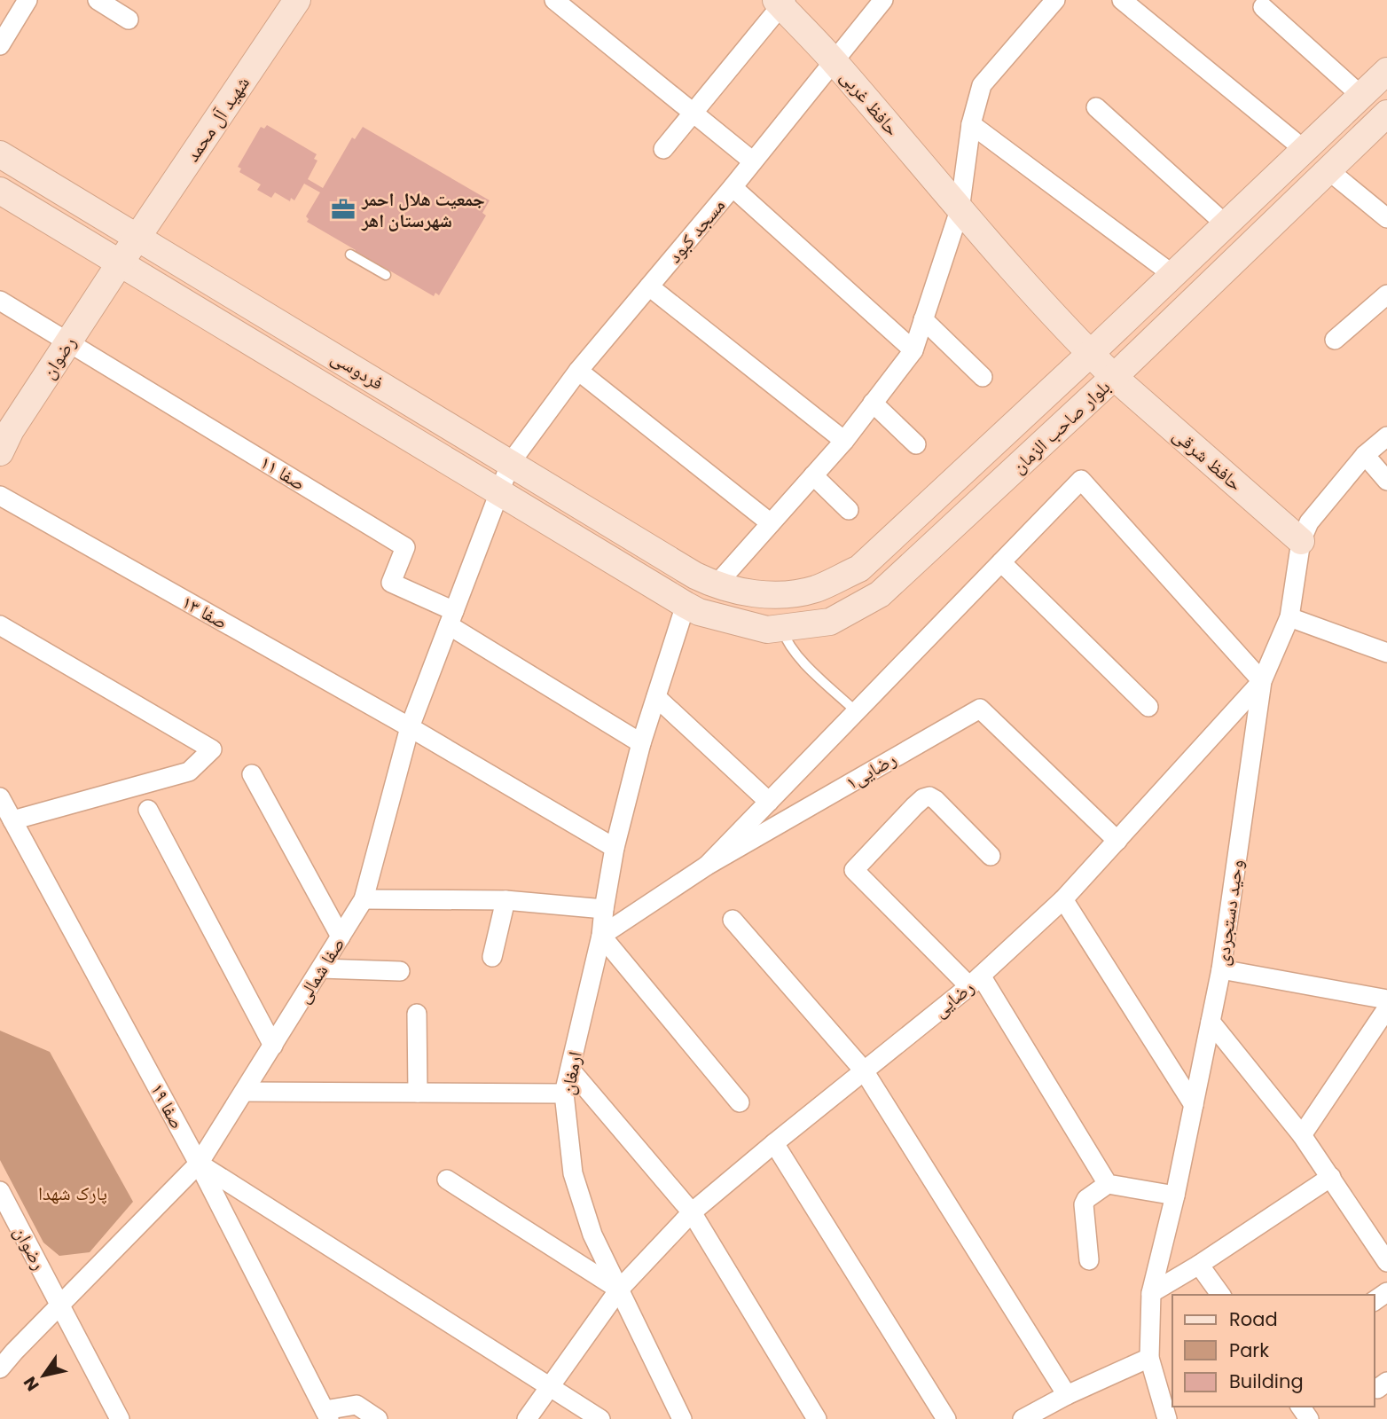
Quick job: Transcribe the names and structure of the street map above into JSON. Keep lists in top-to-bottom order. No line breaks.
{"streets":{"main road":["حافظ غربی","شهید آل محمد","رضوان","فردوسی","بلوار صاحب الزمان","حافظ شرقی"],"street":["مسجد کبود","صفا ۱۱","صفا ۱۳","رضایی۱","وحید دستجردی","صفا شمالی","رضایی","ارمغان","صفا ۱۹"]},"crossings":[["حافظ غربی","مسجد کبود"],["شهید آل محمد","رضوان"],["شهید آل محمد","فردوسی"],["مسجد کبود","فردوسی"],["مسجد کبود","صفا شمالی"],["رضوان","فردوسی"],["رضوان","صفا ۱۱"],["رضوان","صفا شمالی"],["فردوسی","بلوار صاحب الزمان"],["فردوسی","صفا شمالی"],["فردوسی","ارمغان"],["بلوار صاحب الزمان","حافظ شرقی"],["بلوار صاحب الزمان","ارمغان"],["حافظ شرقی","وحید دستجردی"],["صفا ۱۱","صفا شمالی"],["صفا ۱۳","صفا شمالی"],["صفا ۱۳","ارمغان"],["رضایی۱","رضایی"],["رضایی۱","ارمغان"],["وحید دستجردی","رضایی"],["صفا شمالی","صفا ۱۹"],["رضایی","ارمغان"]],"parks":["پارک شهدا"],"places":{"office":["جمعیت هلال احمر شهرستان اهر"]},"legend":["Road","Park","Building"],"north":"bottom left"}
